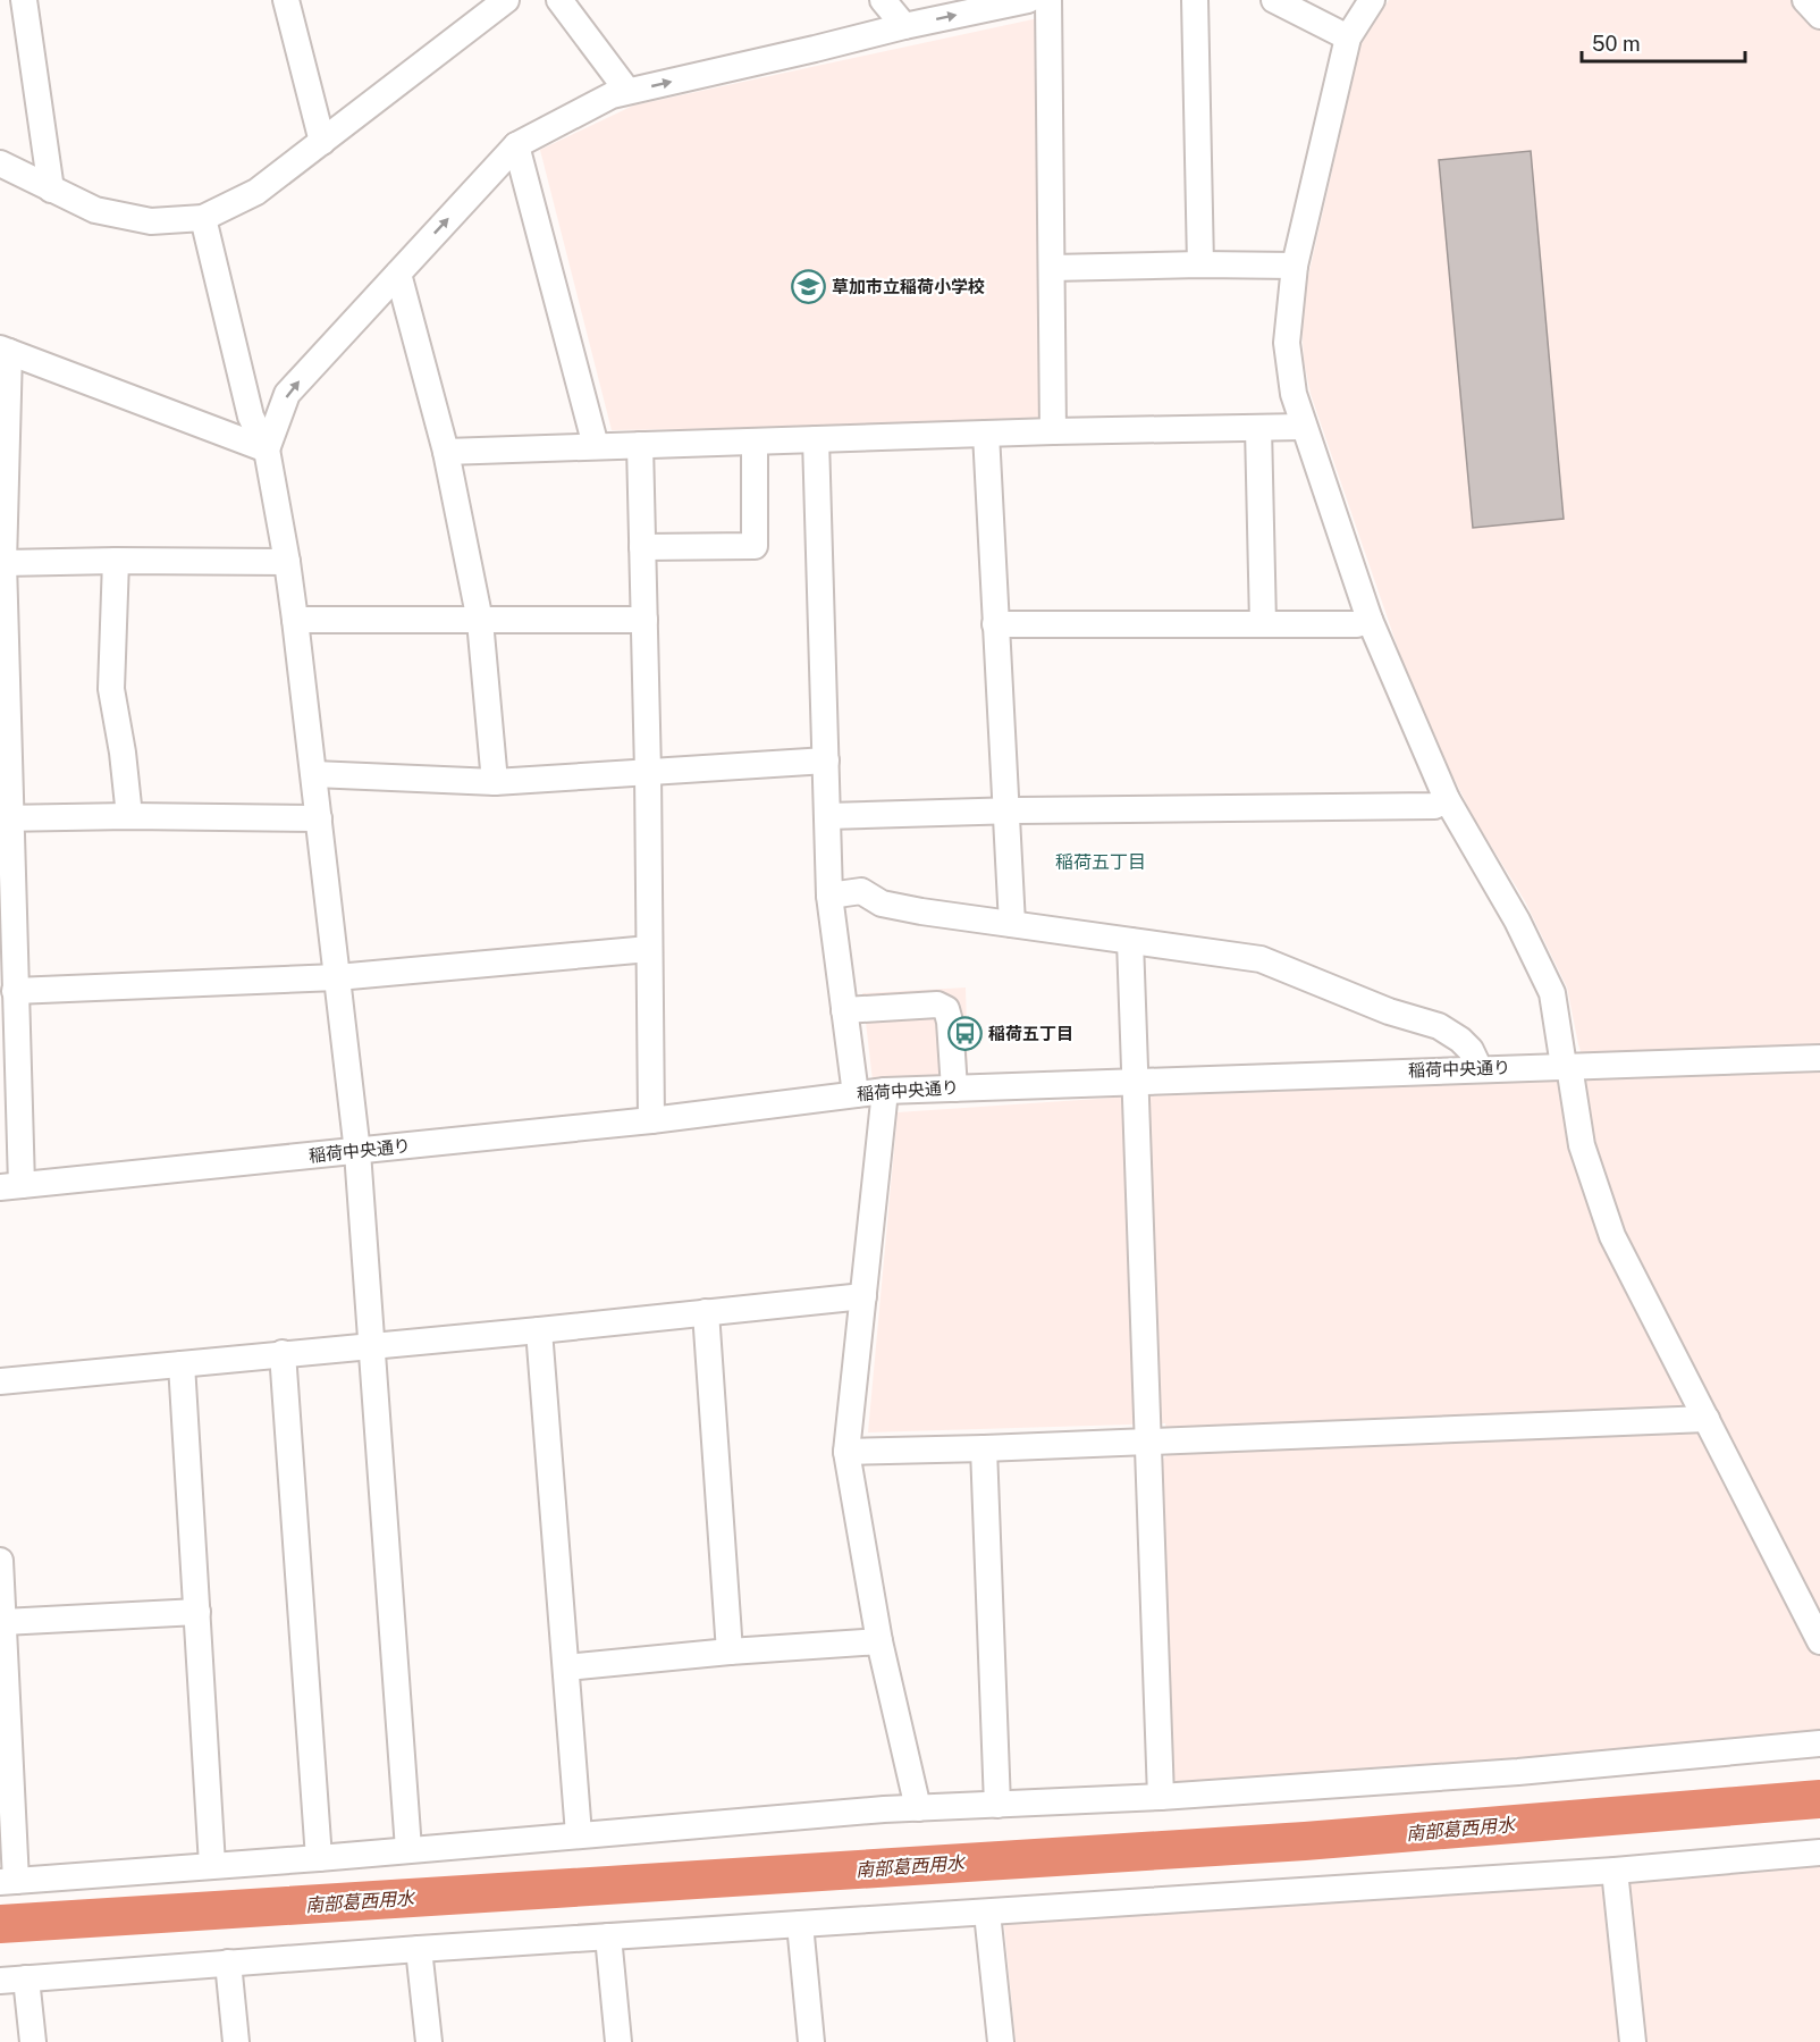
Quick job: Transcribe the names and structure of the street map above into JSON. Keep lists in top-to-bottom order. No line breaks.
{"streets":{"street":["稲荷中央通り"]},"districts":["稲荷五丁目"],"water":["南部葛西用水"],"places":{"school or university":["草加市立稲荷小学校"],"bus stop":["稲荷五丁目"]},"scale_bar":"50 m"}
